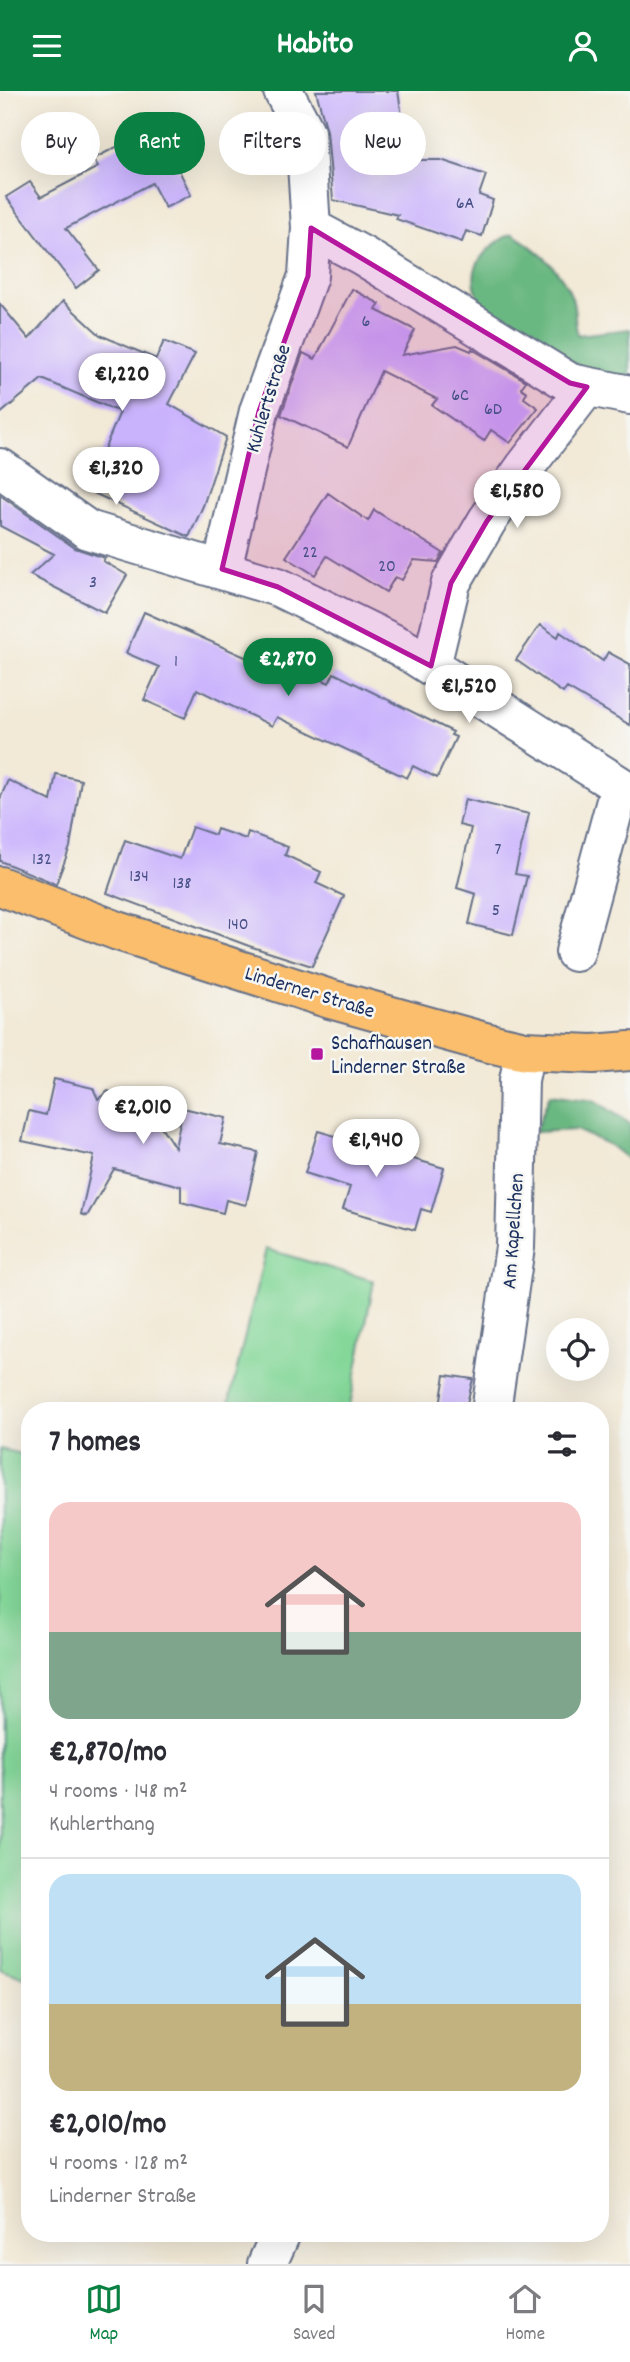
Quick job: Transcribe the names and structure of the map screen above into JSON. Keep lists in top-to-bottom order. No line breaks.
{"streets":{"main road":["Linderner Straße"],"street":["Kuhlertstraße","Am Kapellchen"]},"crossings":[["Linderner Straße","Am Kapellchen"]],"places":{"transit":["Schafhausen Linderner Straße"]},"house_numbers":["6A","6","6C","6D","22","20","3","1","7","132","134","138","5","140"],"page":{"header":"Habito","chip":["Buy","Rent","Filters","New"],"price":["€1,220","€1,320","€1,580","€2,870","€1,520","€2,010","€1,940"],"heading":"7 homes","list":[{"name":"€2,870/mo","note":"4 rooms · 148 m² · Kuhlerthang"},{"name":"€2,010/mo","note":"4 rooms · 128 m² · Linderner Straße"}],"tabs":["Map","Saved","Home"]}}
